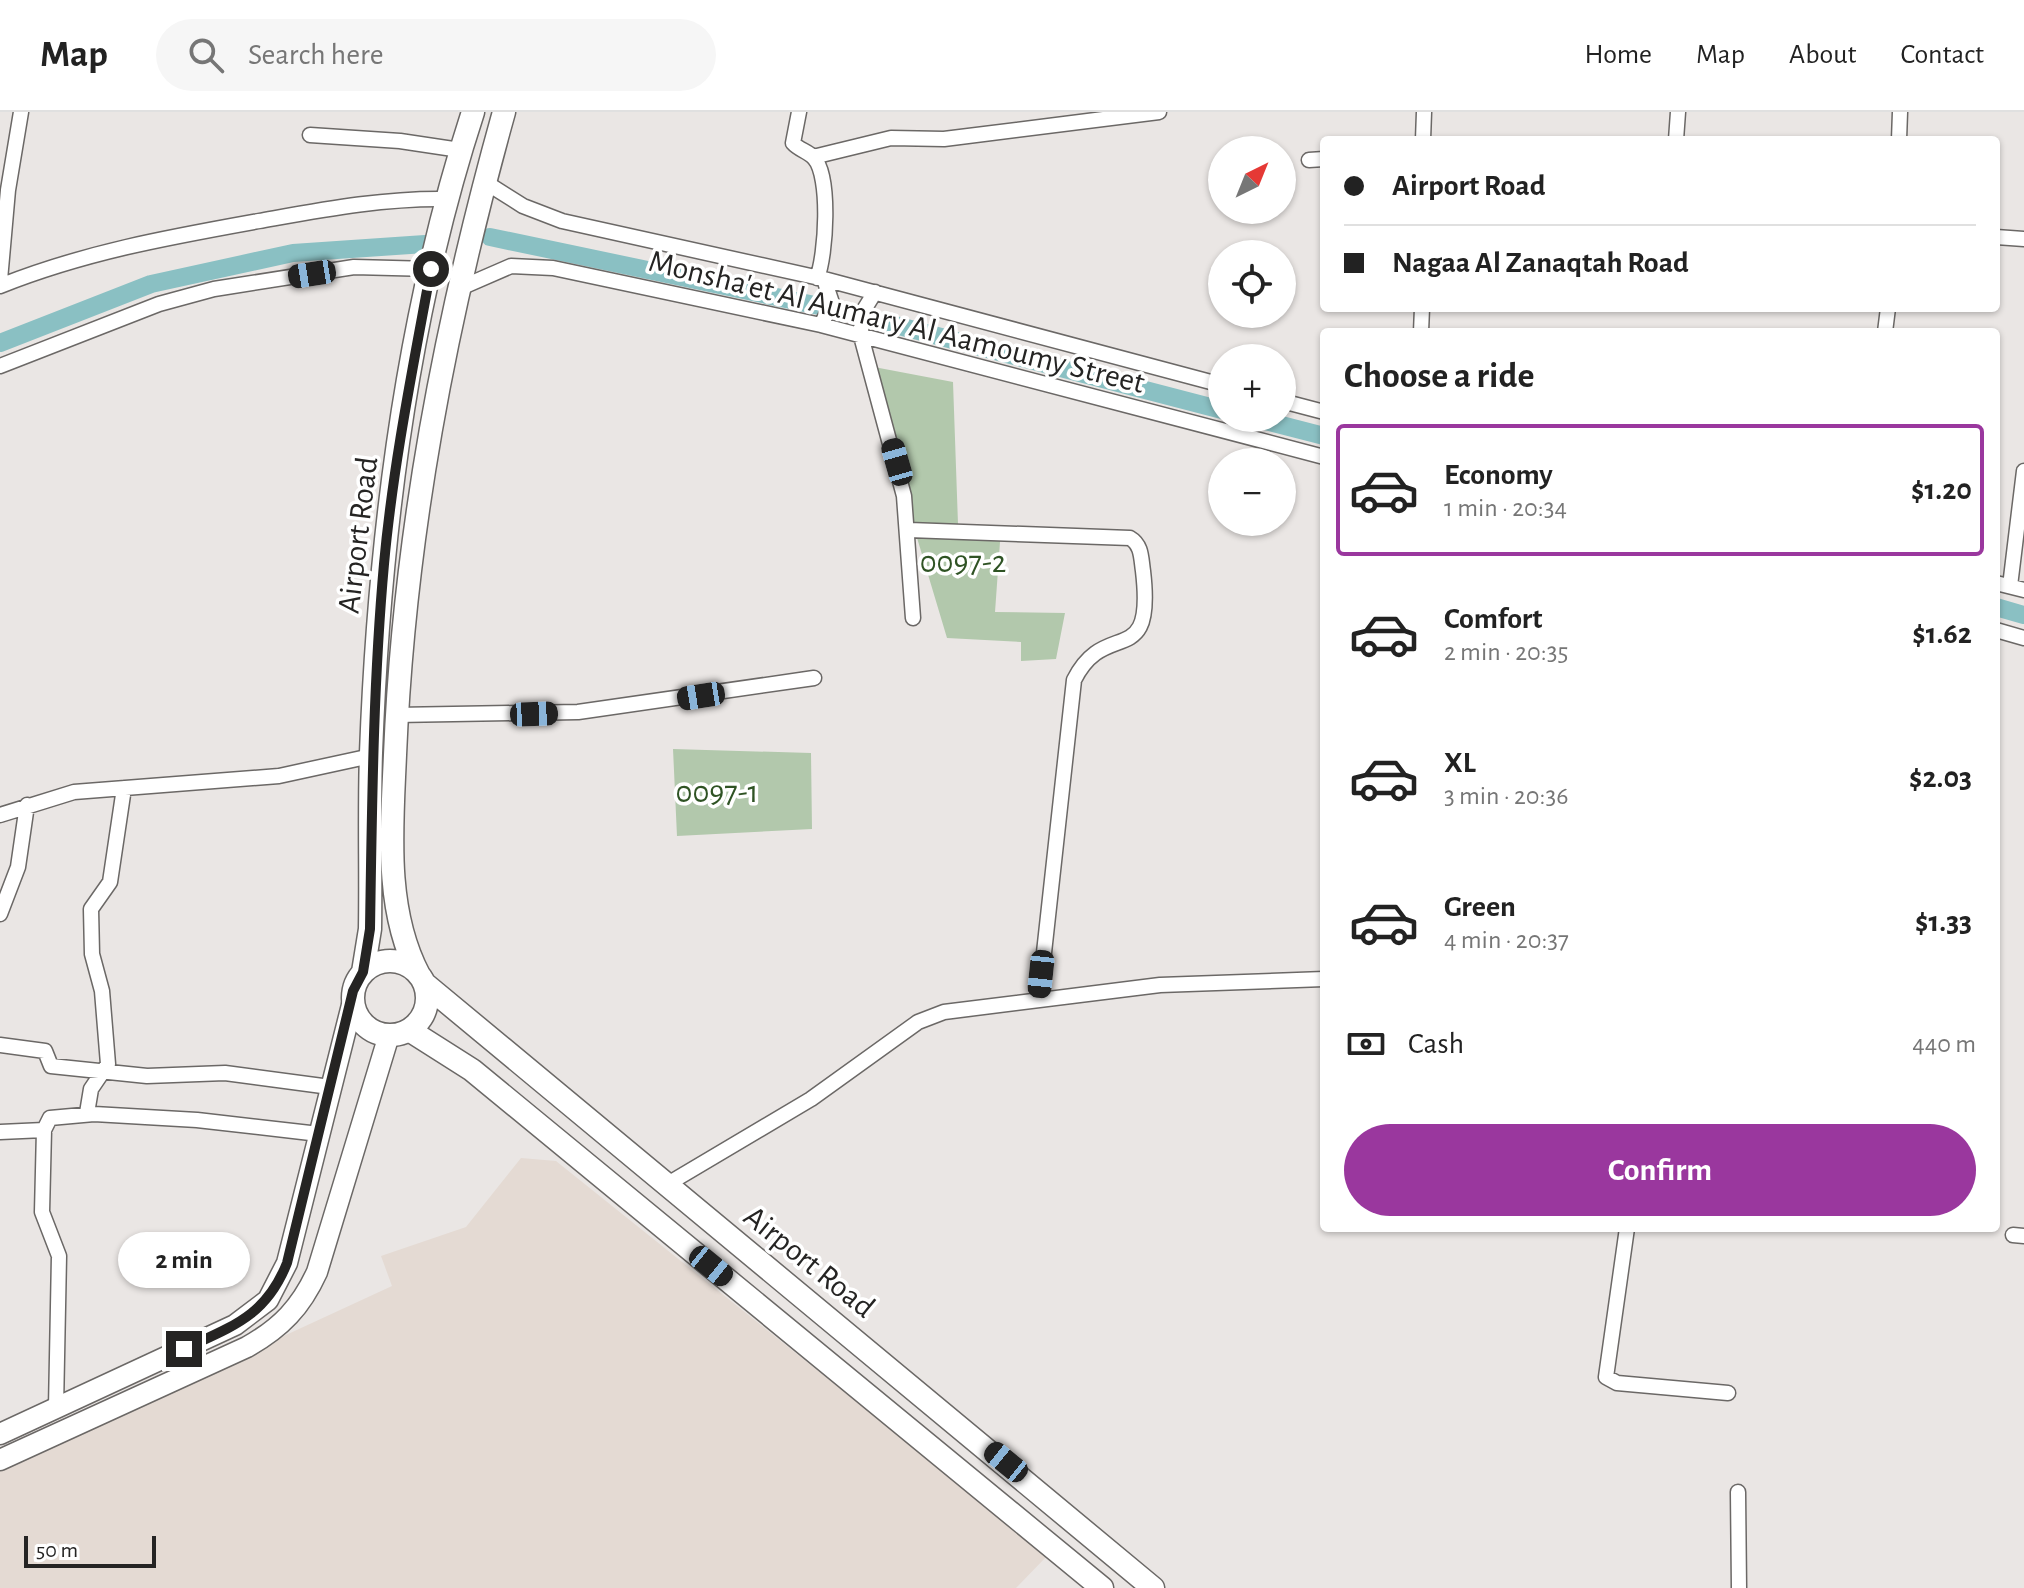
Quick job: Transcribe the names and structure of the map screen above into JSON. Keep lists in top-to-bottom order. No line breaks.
{"streets":{"main road":["Airport Road"],"street":["Monsha'et Al Aumary Al Aamoumy Street"]},"crossings":[["Monsha'et Al Aumary Al Aamoumy Street","Airport Road"]],"parks":["0097-2","0097-1"],"scale_bar":"50 m","north":"top right","page":{"header":"Map","search":"Search here","nav":["Home","Map","About","Contact"],"map_buttons":["+","−"],"banner":["Airport Road","Nagaa Al Zanaqtah Road"],"heading":"Choose a ride","list":[{"name":"Economy","note":"1 min · 20:34","value":"$1.20"},{"name":"Comfort","note":"2 min · 20:35","value":"$1.62"},{"name":"XL","note":"3 min · 20:36","value":"$2.03"},{"name":"Green","note":"4 min · 20:37","value":"$1.33"}],"pay":["Cash","440 m"],"buttons":"Confirm","bubble":"2 min","scale":"50 m"}}
